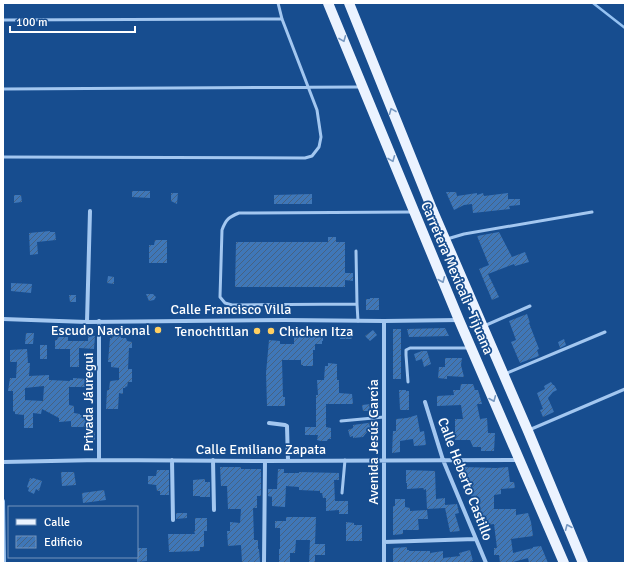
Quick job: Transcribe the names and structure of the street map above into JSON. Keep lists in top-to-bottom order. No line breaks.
{"streets":{"main road":["Carretera Mexicali - Tijuana"],"street":["Calle Francisco Villa","Privada Jáuregui","Avenida Jesús García","Calle Emiliano Zapata","Calle Heberto Castillo"]},"crossings":[["Carretera Mexicali - Tijuana","Calle Francisco Villa"],["Carretera Mexicali - Tijuana","Calle Emiliano Zapata"],["Calle Francisco Villa","Privada Jáuregui"],["Calle Francisco Villa","Avenida Jesús García"],["Privada Jáuregui","Calle Emiliano Zapata"],["Avenida Jesús García","Calle Emiliano Zapata"],["Calle Emiliano Zapata","Calle Heberto Castillo"]],"places":["Escudo Nacional","Tenochtitlan","Chichen Itza"],"legend":["Calle","Edificio"],"scale_bar":"100 m"}
